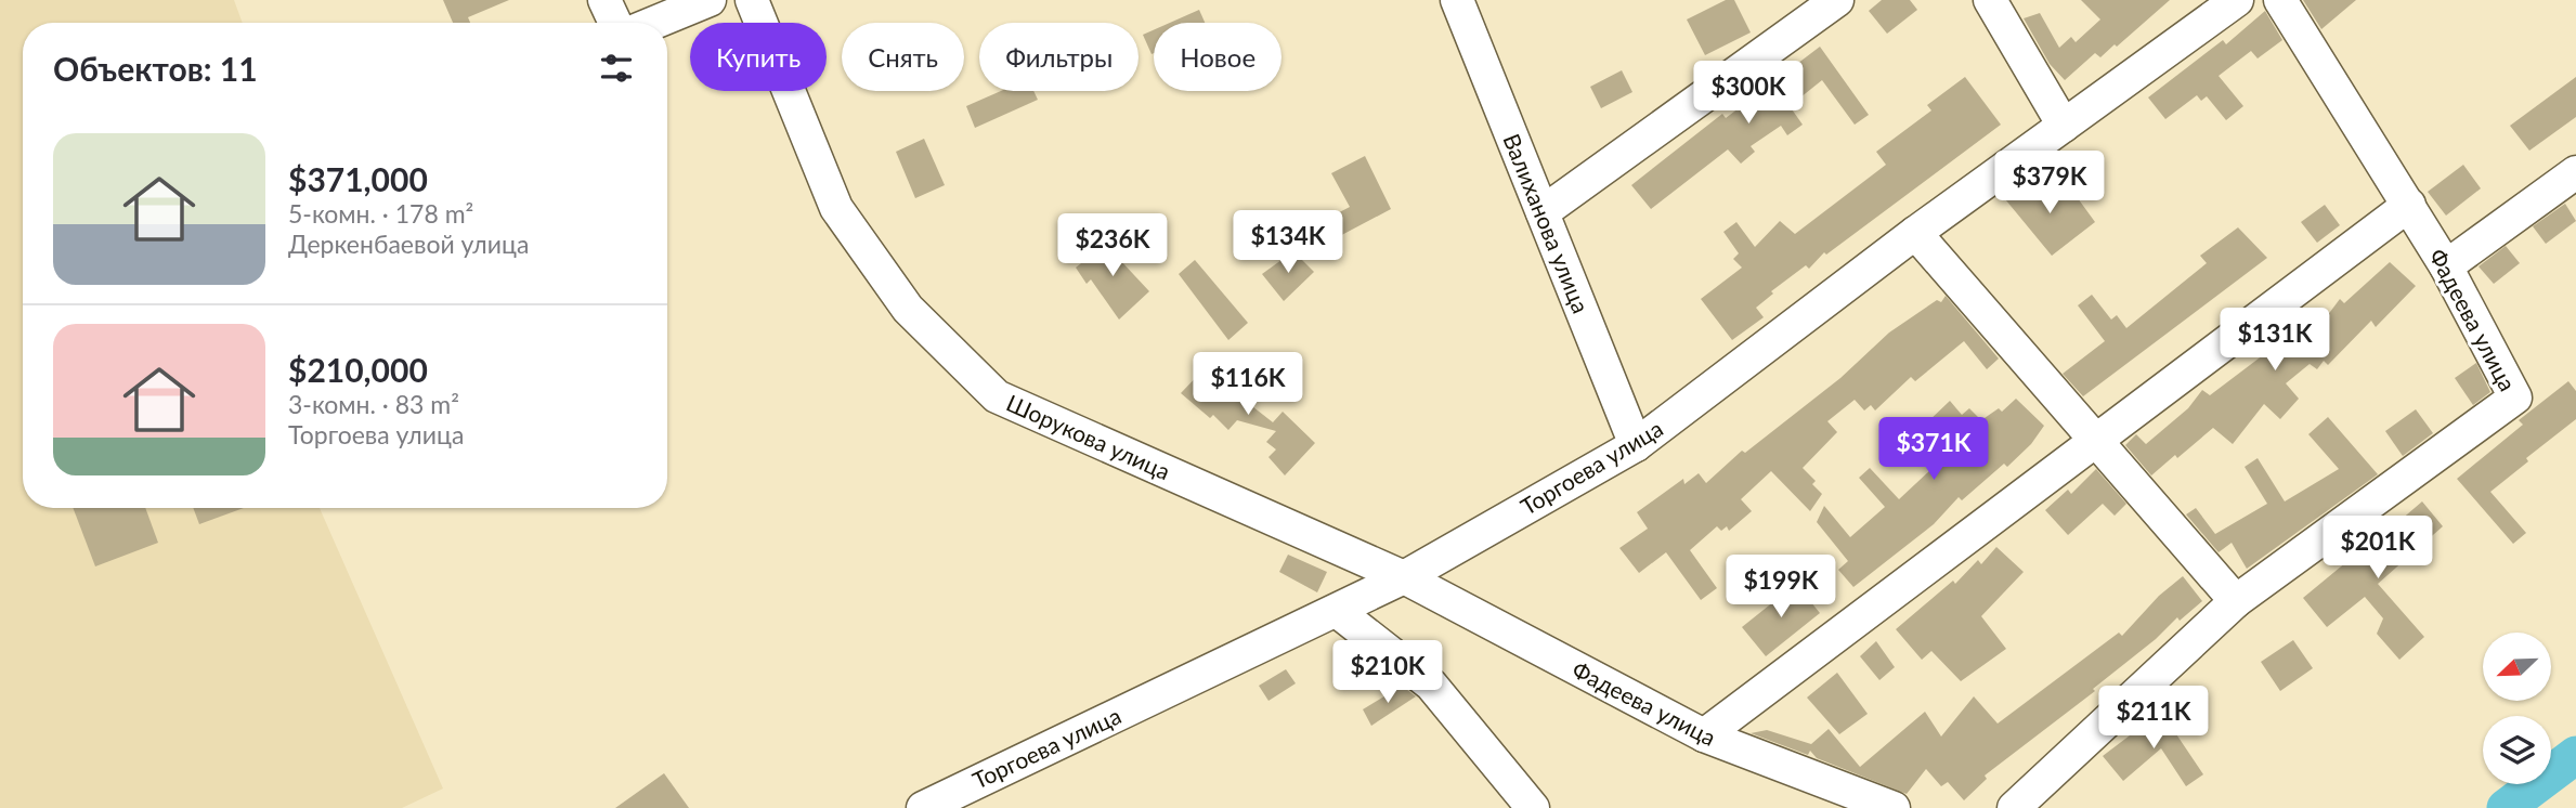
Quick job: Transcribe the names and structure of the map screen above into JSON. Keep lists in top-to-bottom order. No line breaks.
{"streets":{"street":["Валиханова улица","Фадеева улица","Шорукова улица","Торгоева улица"]},"crossings":[["Валиханова улица","Торгоева улица"],["Фадеева улица","Шорукова улица"],["Фадеева улица","Торгоева улица"],["Шорукова улица","Торгоева улица"]],"north":"bottom left","page":{"chip":["Купить","Снять","Фильтры","Новое"],"heading":"Объектов: 11","price":["$300K","$379K","$134K","$236K","$131K","$116K","$371K","$201K","$199K","$210K","$211K"],"list":[{"name":"$371,000","note":"5-комн. · 178 m² · Деркенбаевой улица"},{"name":"$210,000","note":"3-комн. · 83 m² · Торгоева улица"}]}}
